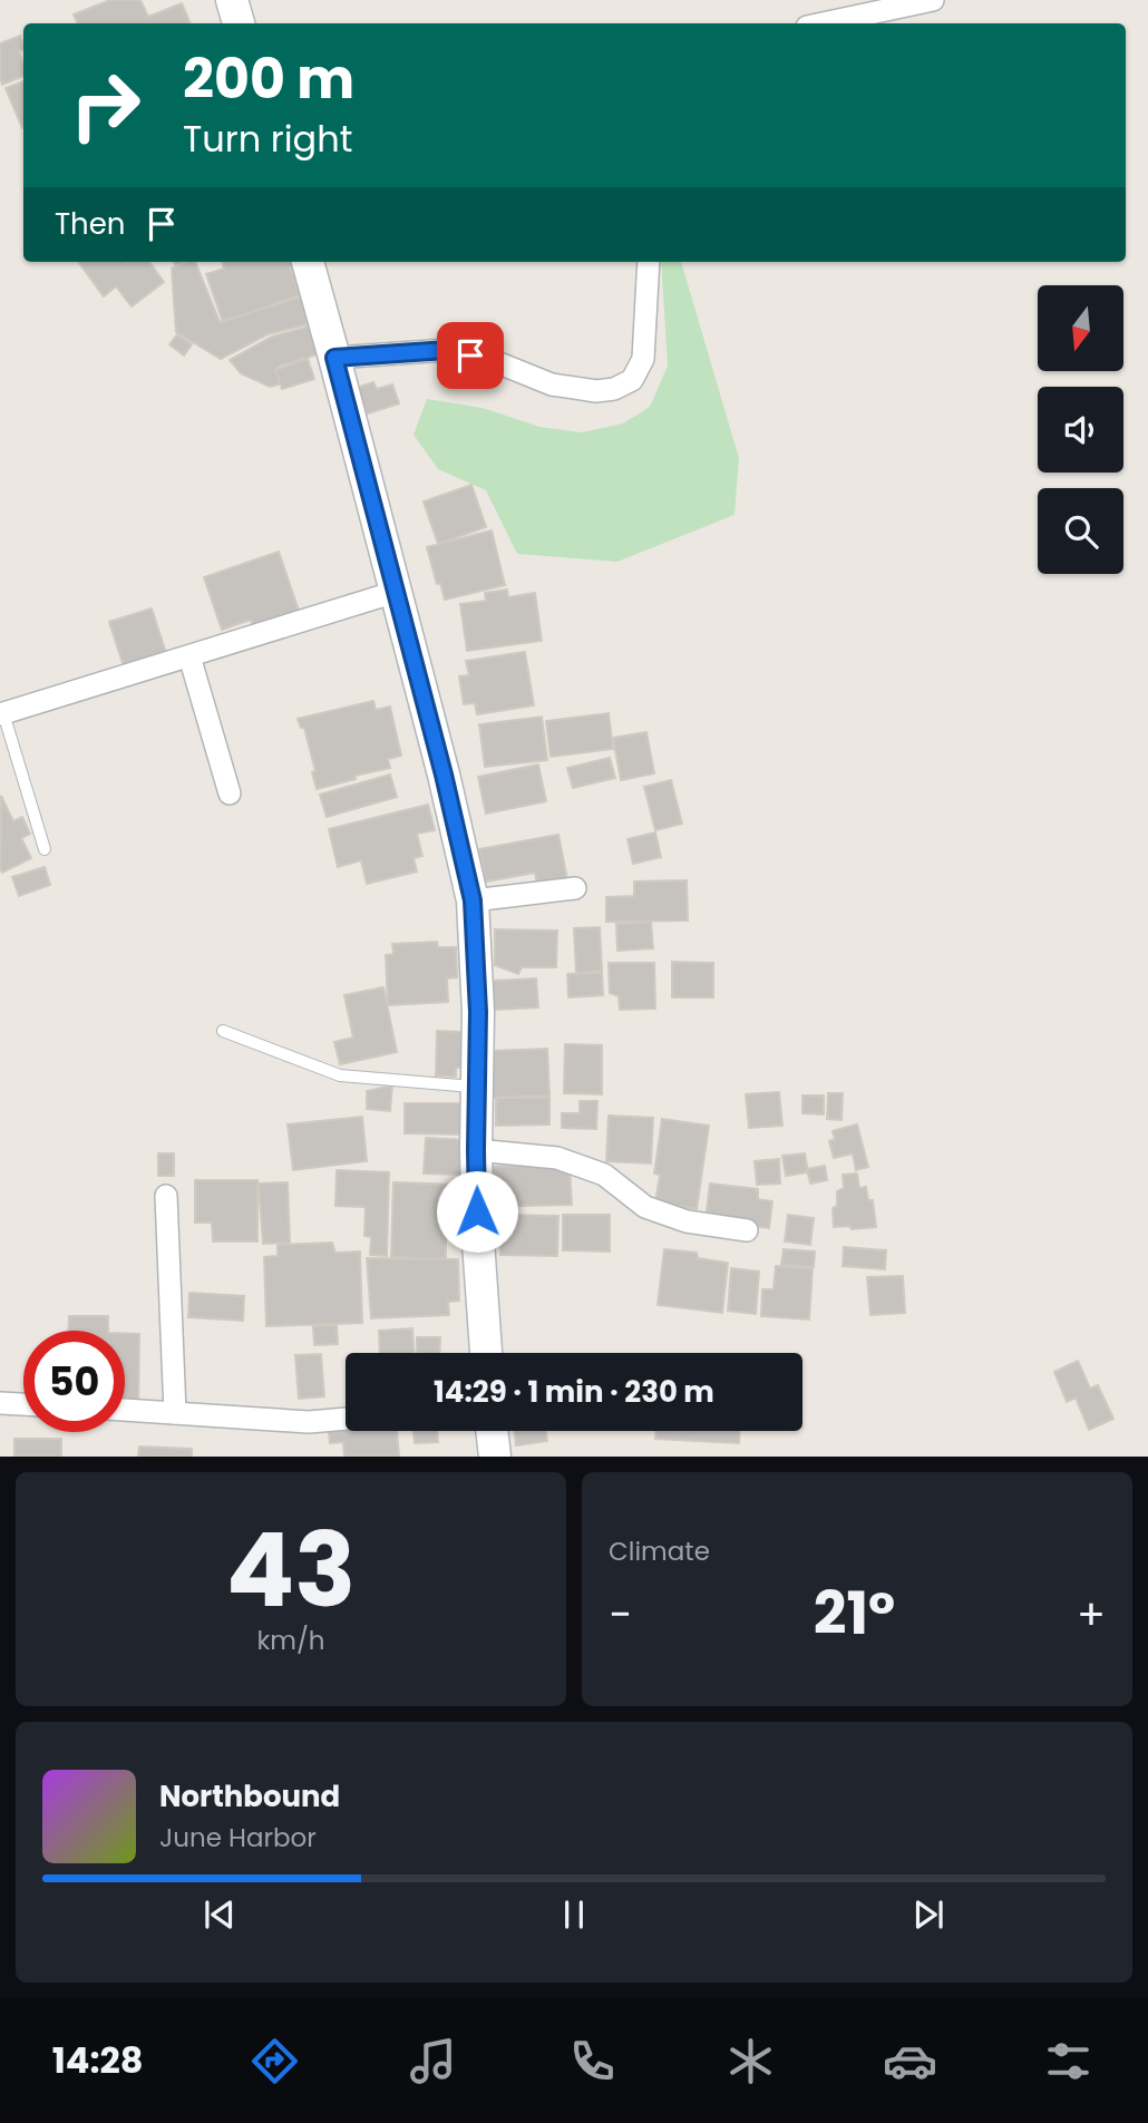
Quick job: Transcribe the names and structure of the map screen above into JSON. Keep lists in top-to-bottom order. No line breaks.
{"north":"bottom","page":{"turn":["200 m","Turn right"],"then":"Then","limit":"50","trip":"14:29 · 1 min · 230 m","tile":[["43","km/h"],"Climate"],"heat":["−","21°","+"],"song":["Northbound","June Harbor"],"tabs":"14:28"}}
